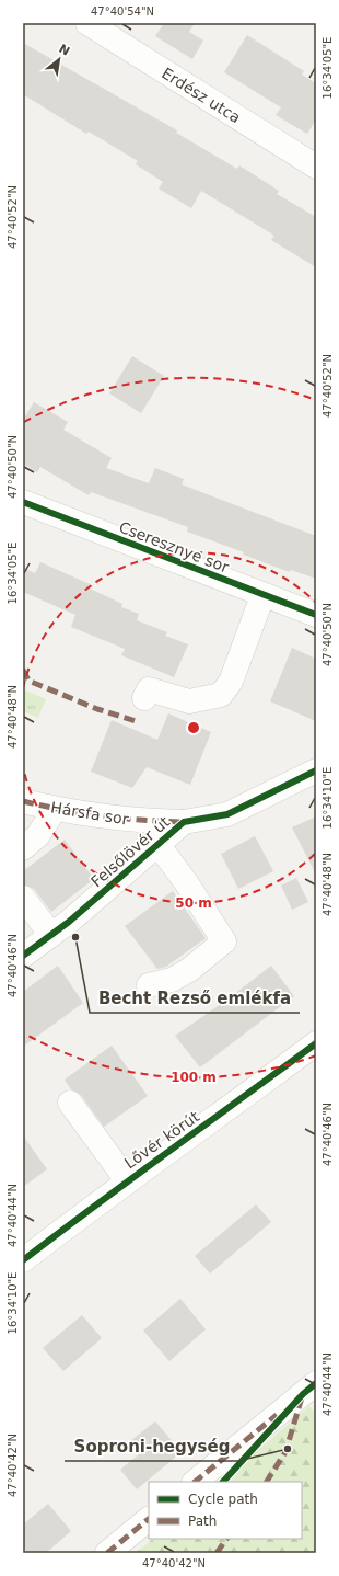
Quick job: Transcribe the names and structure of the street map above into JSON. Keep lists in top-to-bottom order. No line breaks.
{"streets":{"street":["Erdész utca","Cseresznye sor","Hársfa sor","Felsőlövér út","Lővér körút"]},"crossings":[["Hársfa sor","Felsőlövér út"]],"places":["Becht Rezső emlékfa","Soproni-hegység"],"legend":["Cycle path","Path"],"north":"top right","coordinates":["47°40'54\"N","16°34'05\"E","47°40'52\"N","47°40'50\"N","47°40'48\"N","16°34'10\"E","47°40'46\"N","47°40'44\"N","47°40'42\"N"],"rings":["50 m","100 m"]}
